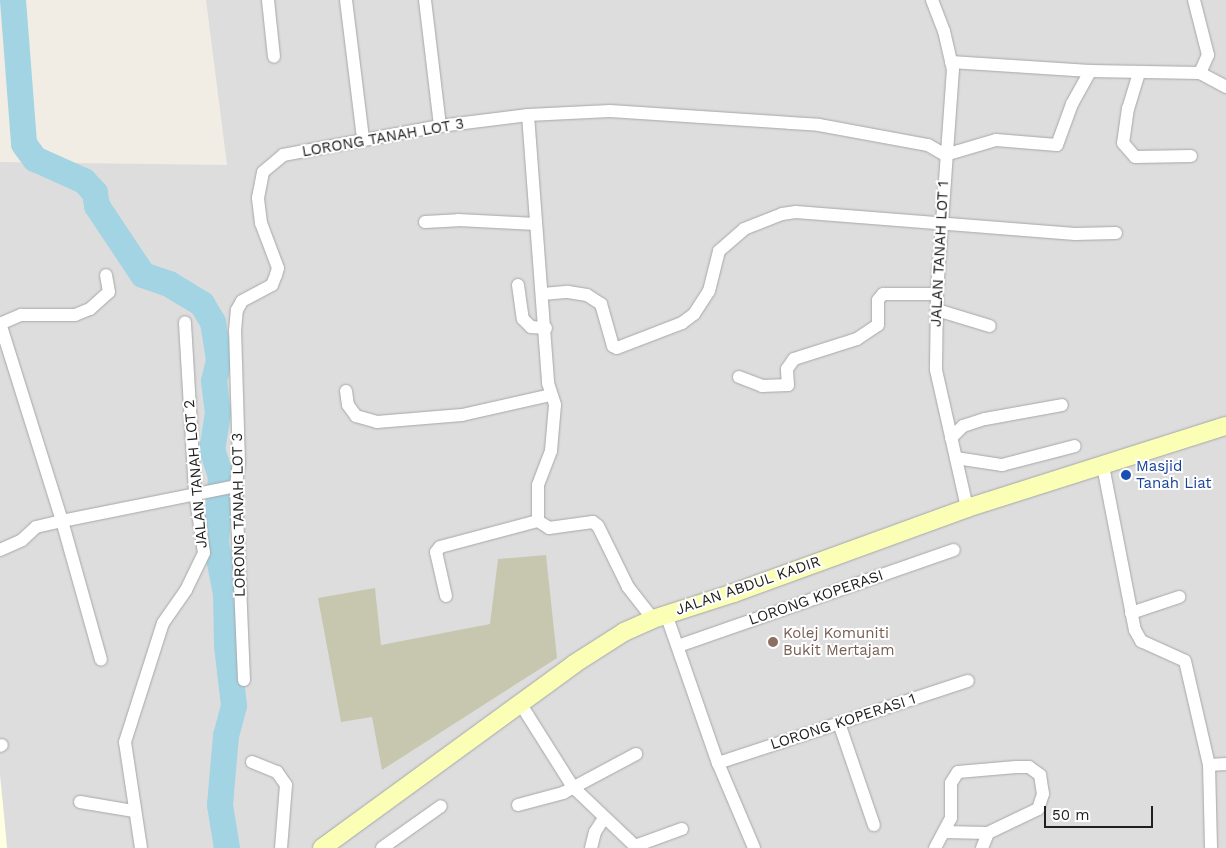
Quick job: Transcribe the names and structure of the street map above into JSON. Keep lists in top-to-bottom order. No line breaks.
{"streets":{"main road":["JALAN ABDUL KADIR"],"street":["LORONG TANAH LOT 3","JALAN TANAH LOT 1","JALAN TANAH LOT 2","LORONG KOPERASI","LORONG KOPERASI 1"]},"crossings":[["LORONG TANAH LOT 3","JALAN TANAH LOT 1"],["JALAN TANAH LOT 1","JALAN ABDUL KADIR"]],"places":["Masjid Tanah Liat","Kolej Komuniti Bukit Mertajam"],"scale_bar":"50 m"}
